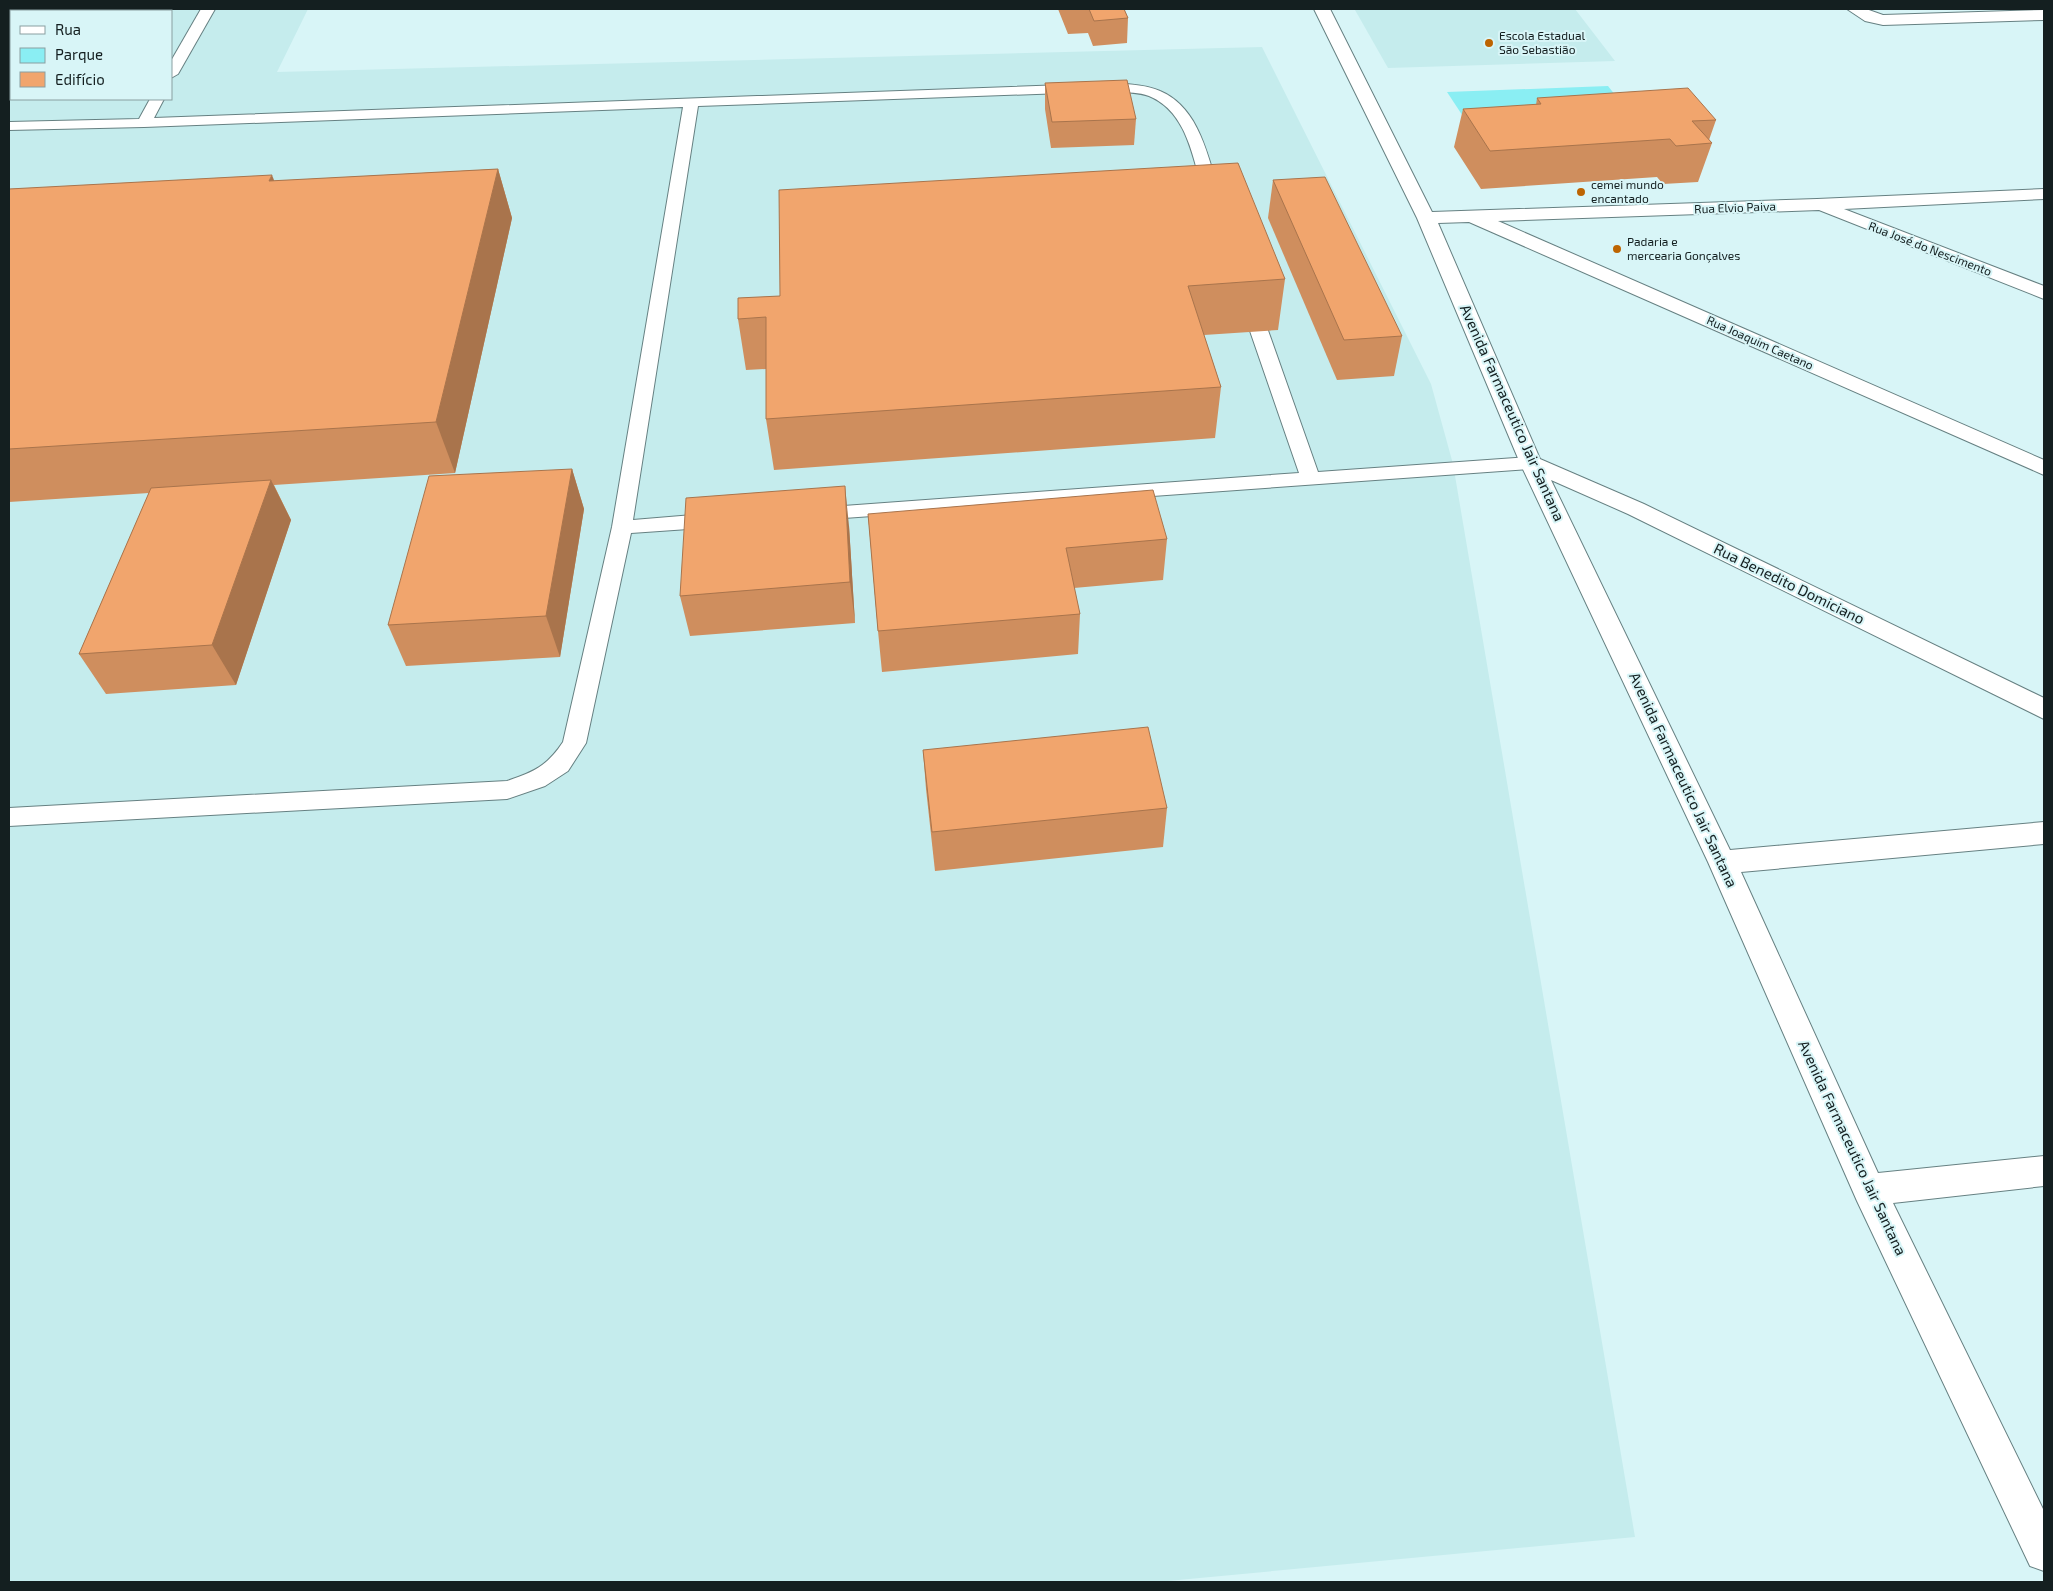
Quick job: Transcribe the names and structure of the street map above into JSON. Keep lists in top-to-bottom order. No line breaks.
{"streets":{"street":["Rua Elvio Paiva","Rua José do Nescimento","Rua Joaquim Caetano","Avenida Farmaceutico Jair Santana","Rua Benedito Domiciano"]},"crossings":[["Rua Elvio Paiva","Rua José do Nescimento"],["Rua Elvio Paiva","Rua Joaquim Caetano"],["Rua Elvio Paiva","Avenida Farmaceutico Jair Santana"],["Avenida Farmaceutico Jair Santana","Rua Benedito Domiciano"]],"places":["Escola Estadual São Sebastião","cemei mundo encantado","Padaria e mercearia Gonçalves"],"legend":["Rua","Parque","Edifício"]}
